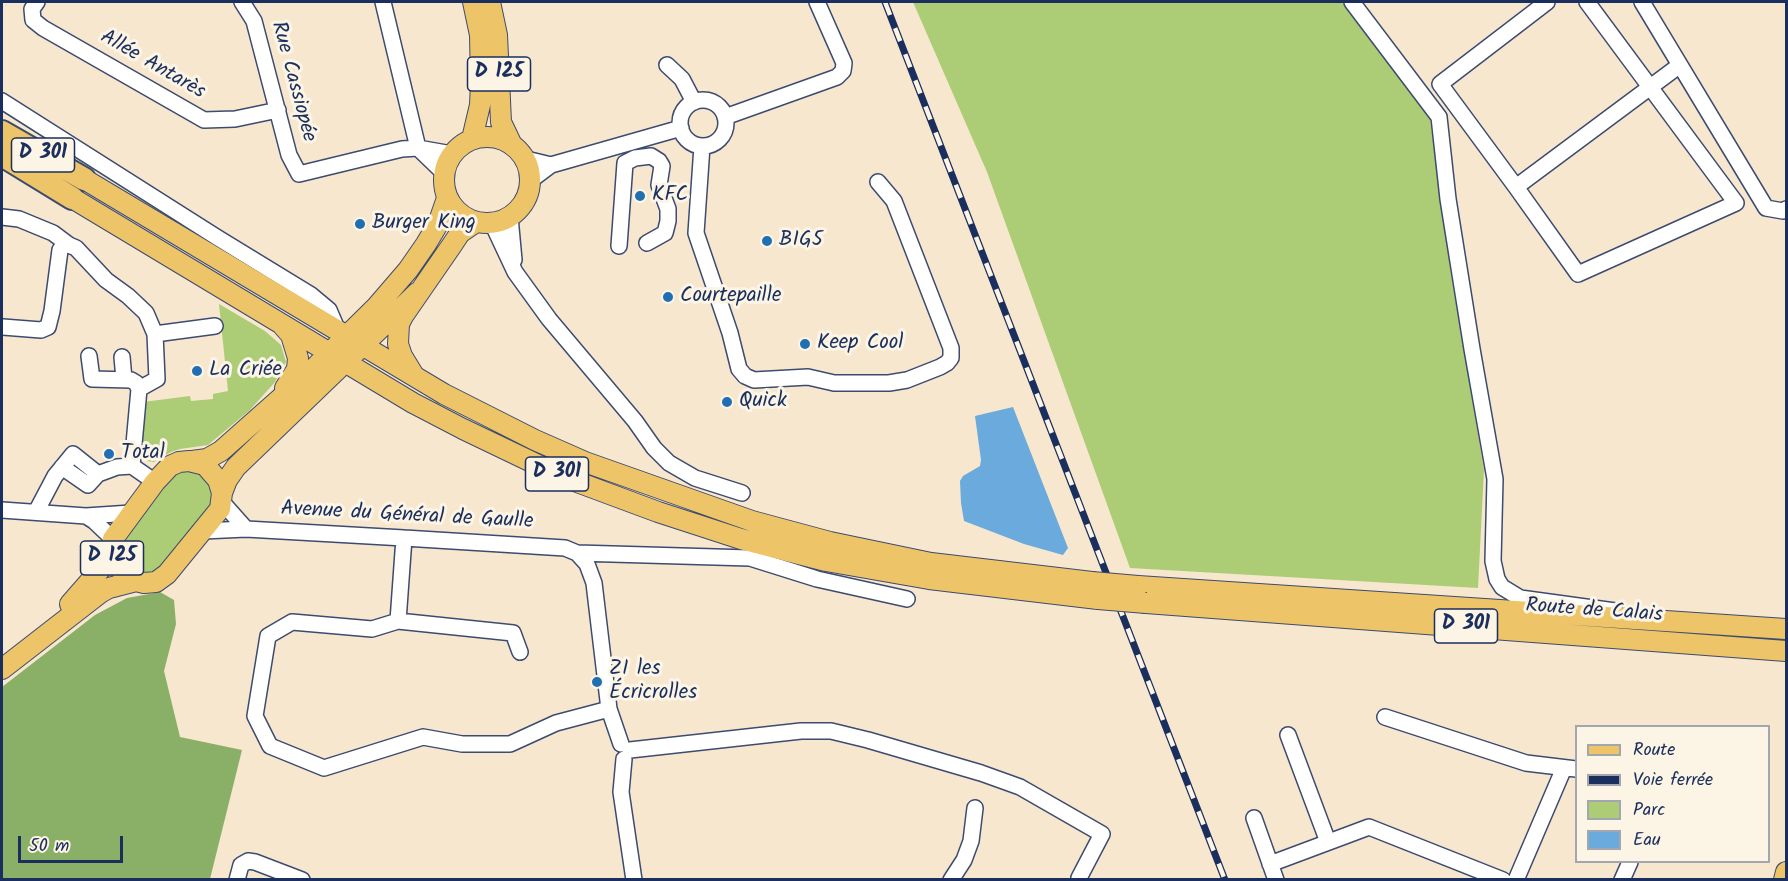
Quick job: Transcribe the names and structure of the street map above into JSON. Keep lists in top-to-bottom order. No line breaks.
{"streets":{"highway":["D 301"],"main road":["D 125","Route de Calais"],"street":["Allée Antarès","Rue Cassiopée","Avenue du Général de Gaulle"]},"crossings":[["Allée Antarès","Rue Cassiopée"],["D 125","D 301"],["D 125","Avenue du Général de Gaulle"],["D 301","Route de Calais"]],"places":["KFC","Burger King","BIG5","Courtepaille","Keep Cool","La Criée","Quick","Total","ZI les Écricrolles"],"legend":["Route","Voie ferrée","Parc","Eau"],"scale_bar":"50 m"}
